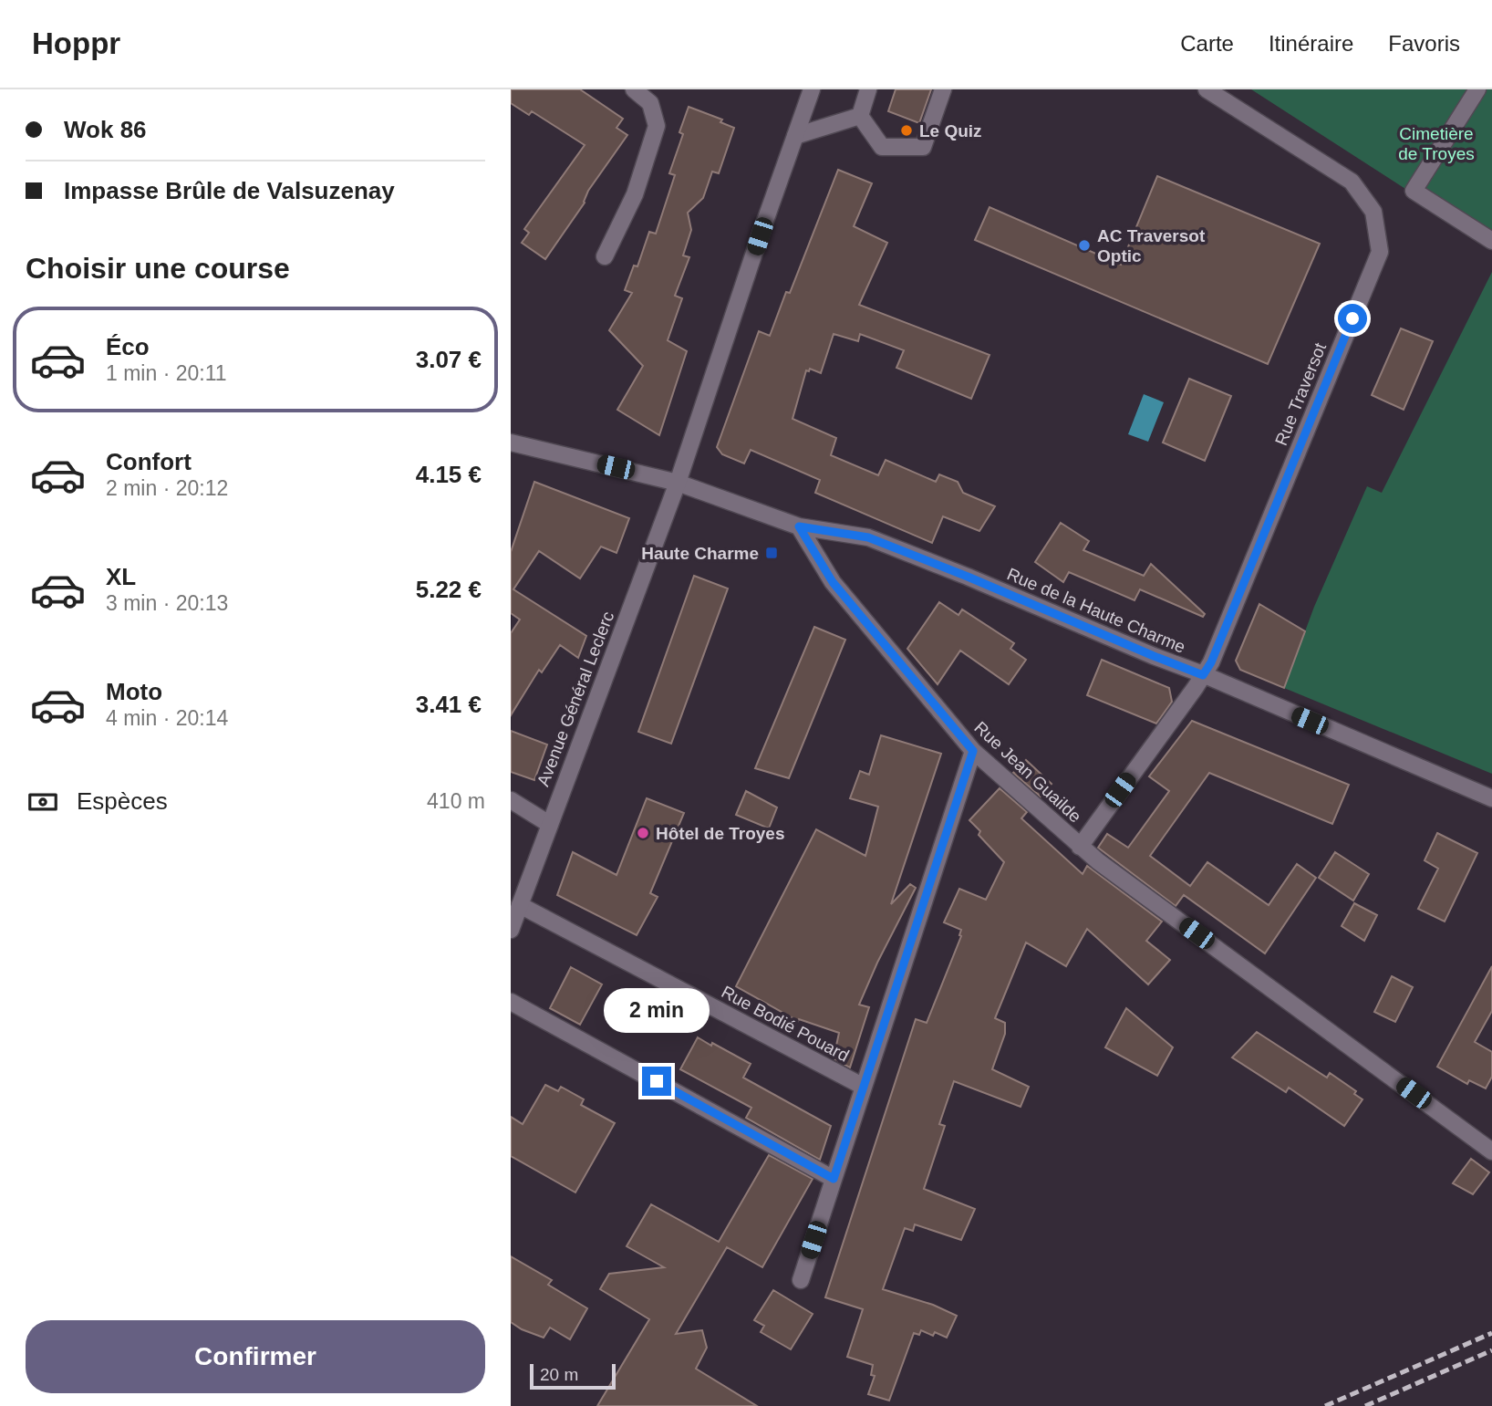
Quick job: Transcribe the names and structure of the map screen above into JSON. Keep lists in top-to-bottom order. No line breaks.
{"streets":{"street":["Rue Traversot","Rue de la Haute Charme","Avenue Général Leclerc","Rue Jean Guailde","Rue Bodié Pouard"]},"crossings":[["Rue Traversot","Rue de la Haute Charme"],["Rue Traversot","Rue Jean Guailde"],["Rue de la Haute Charme","Avenue Général Leclerc"],["Rue de la Haute Charme","Rue Jean Guailde"],["Avenue Général Leclerc","Rue Bodié Pouard"],["Rue Jean Guailde","Rue Bodié Pouard"]],"parks":["Cimetière de Troyes"],"places":{"other":["Le Quiz","AC Traversot Optic","Hôtel de Troyes"],"transit":["Haute Charme"]},"scale_bar":"20 m","page":{"header":"Hoppr","nav":["Carte","Itinéraire","Favoris"],"banner":["Wok 86","Impasse Brûle de Valsuzenay"],"heading":"Choisir une course","list":[{"name":"Éco","note":"1 min · 20:11","value":"3.07 €"},{"name":"Confort","note":"2 min · 20:12","value":"4.15 €"},{"name":"XL","note":"3 min · 20:13","value":"5.22 €"},{"name":"Moto","note":"4 min · 20:14","value":"3.41 €"}],"pay":["Espèces","410 m"],"bubble":"2 min","buttons":"Confirmer","scale":"20 m"}}
